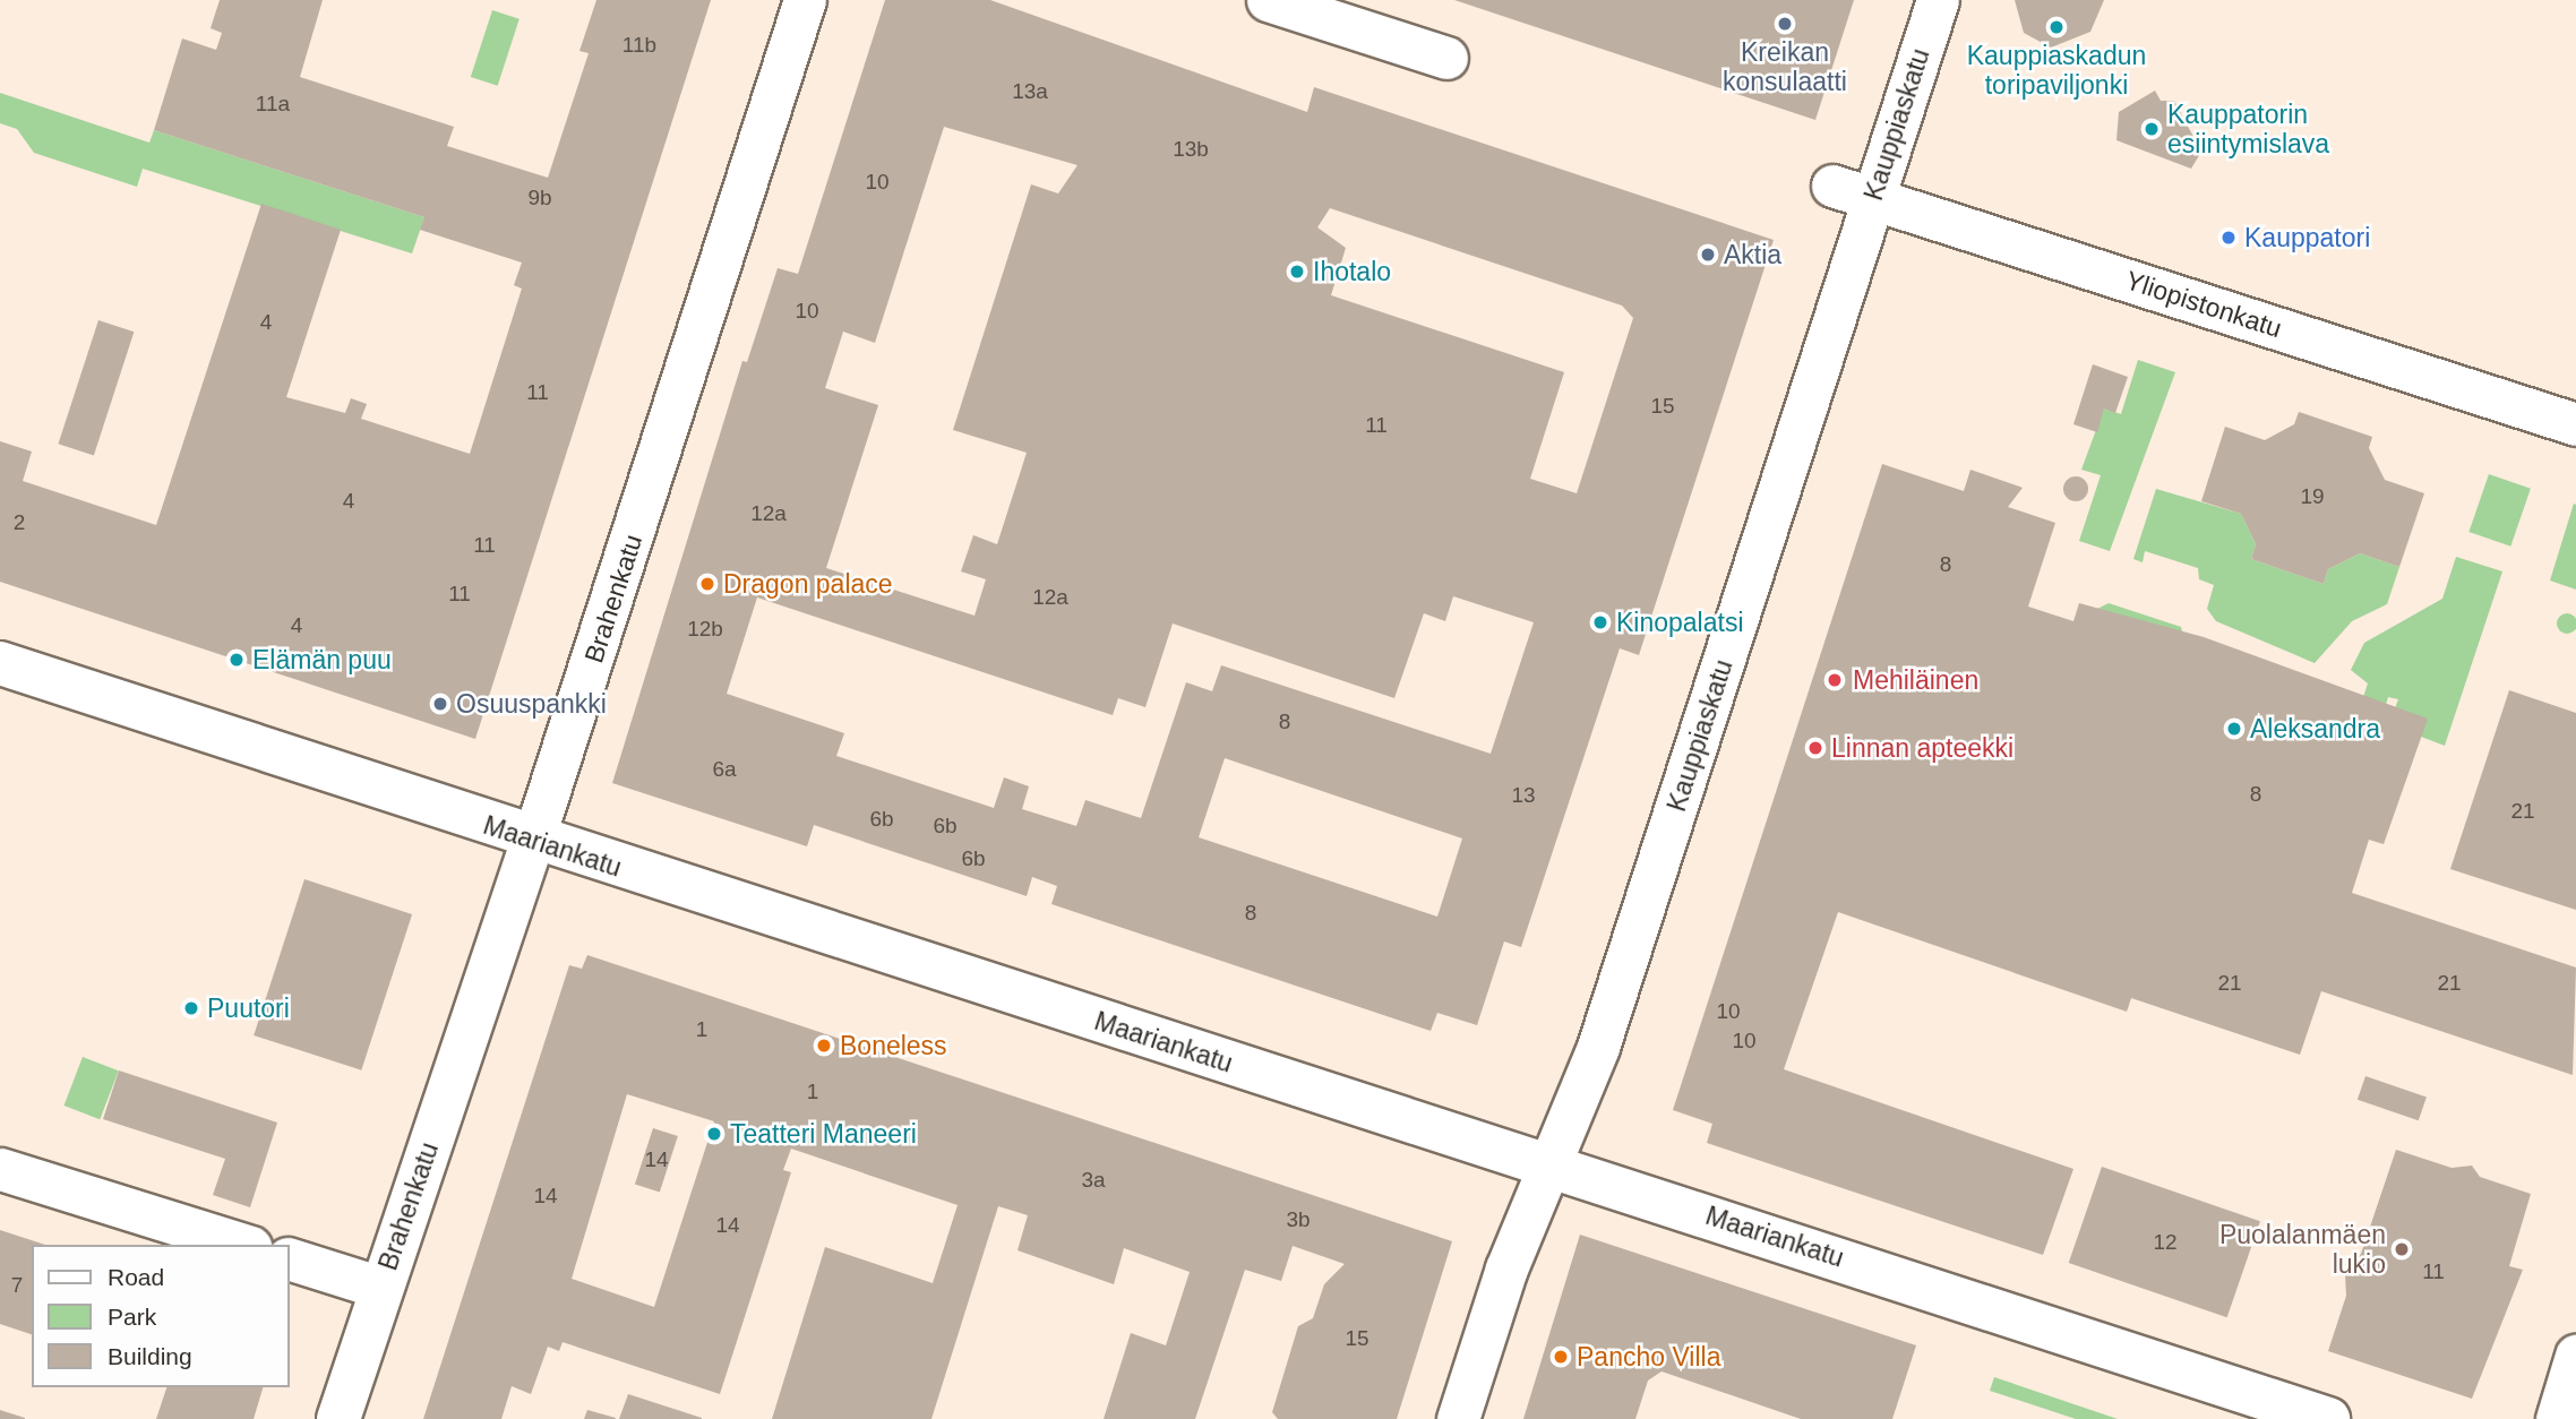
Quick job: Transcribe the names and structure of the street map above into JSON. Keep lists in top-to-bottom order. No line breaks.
{"streets":{"street":["Kauppiaskatu","Yliopistonkatu","Brahenkatu","Maariankatu"]},"crossings":[["Kauppiaskatu","Yliopistonkatu"],["Kauppiaskatu","Maariankatu"],["Brahenkatu","Maariankatu"]],"places":["Kreikan konsulaatti","Kauppiaskadun toripaviljonki","Kauppatorin esiintymislava","Kauppatori","Aktia","Ihotalo","Dragon palace","Kinopalatsi","Elämän puu","Mehiläinen","Osuuspankki","Aleksandra","Linnan apteekki","Puutori","Boneless","Teatteri Maneeri","Puolalanmäen lukio","Pancho Villa"],"house_numbers":["11b","13a","11a","13b","10","9b","10","4","11","15","11","19","4","12a","2","11","8","11","12a","4","12b","8","6a","8","13","21","6b","6b","6b","8","21","21","10","1","10","1","14","3a","14","3b","14","12","11","7","15"],"legend":["Road","Park","Building"]}
